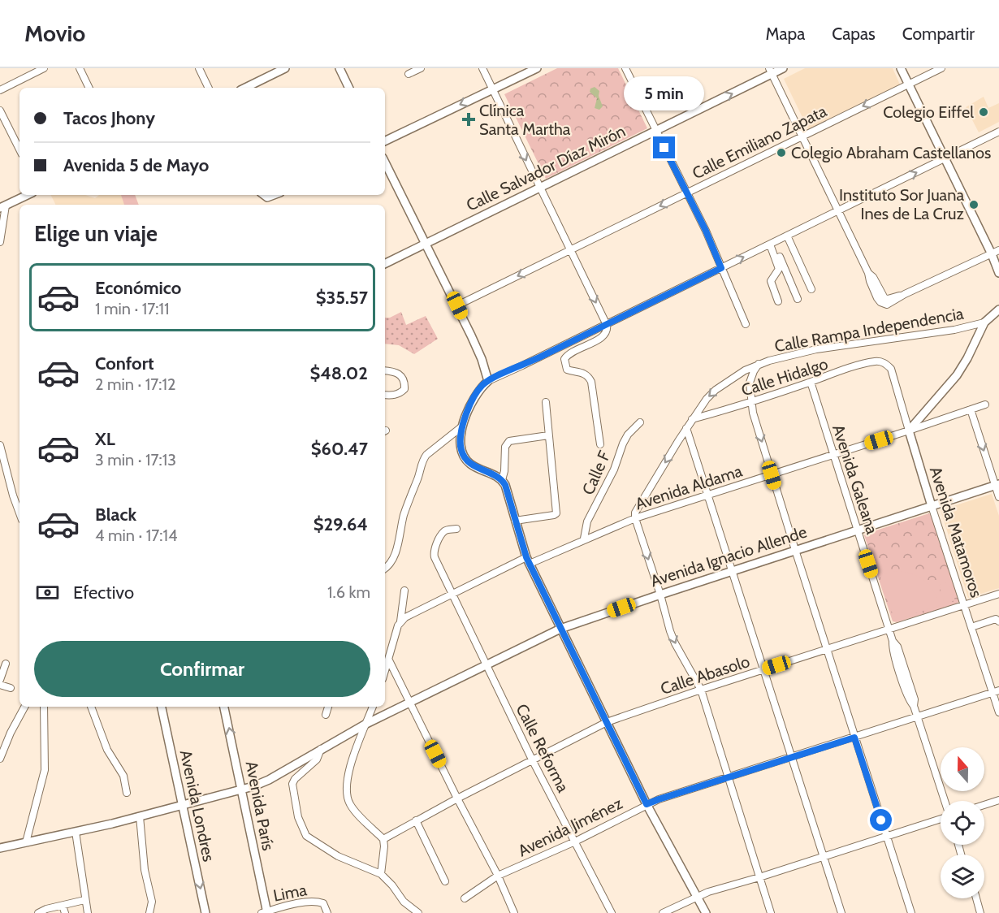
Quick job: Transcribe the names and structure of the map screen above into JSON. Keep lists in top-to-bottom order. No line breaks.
{"streets":{"main road":["Calle Salvador Díaz Mirón","Avenida Matamoros","Avenida Ignacio Allende","Avenida Londres","Avenida París"],"street":["Calle Emiliano Zapata","Calle Rampa Independencia","Calle Hidalgo","Calle F","Avenida Galeana","Avenida Aldama","Calle Abasolo","Calle Reforma","Avenida Jiménez","Lima"]},"crossings":[["Calle Rampa Independencia","Calle Hidalgo"],["Calle Rampa Independencia","Avenida Aldama"],["Calle Hidalgo","Avenida Galeana"],["Calle Hidalgo","Avenida Matamoros"],["Calle F","Avenida Aldama"],["Avenida Galeana","Avenida Aldama"],["Avenida Galeana","Avenida Ignacio Allende"],["Avenida Galeana","Calle Abasolo"],["Avenida Galeana","Avenida Jiménez"],["Avenida Aldama","Avenida Matamoros"],["Avenida Aldama","Calle Reforma"],["Avenida Matamoros","Avenida Ignacio Allende"],["Avenida Matamoros","Calle Abasolo"],["Avenida Matamoros","Avenida Jiménez"],["Avenida Ignacio Allende","Calle Reforma"],["Avenida Ignacio Allende","Avenida Londres"],["Avenida Ignacio Allende","Avenida París"],["Calle Abasolo","Calle Reforma"],["Calle Reforma","Avenida Jiménez"],["Avenida París","Lima"]],"one_way":["Calle Emiliano Zapata","Calle Rampa Independencia","Avenida Londres","Avenida París"],"places":{"other":["Colegio Eiffel","Colegio Abraham Castellanos","Instituto Sor Juana Ines de La Cruz"],"health":["Clínica Santa Martha"]},"north":"top","page":{"header":"Movio","nav":["Mapa","Capas","Compartir"],"bubble":"5 min","banner":["Tacos Jhony","Avenida 5 de Mayo"],"heading":"Elige un viaje","list":[{"name":"Económico","note":"1 min · 17:11","value":"$35.57"},{"name":"Confort","note":"2 min · 17:12","value":"$48.02"},{"name":"XL","note":"3 min · 17:13","value":"$60.47"},{"name":"Black","note":"4 min · 17:14","value":"$29.64"}],"pay":["Efectivo","1.6 km"],"buttons":"Confirmar"}}
